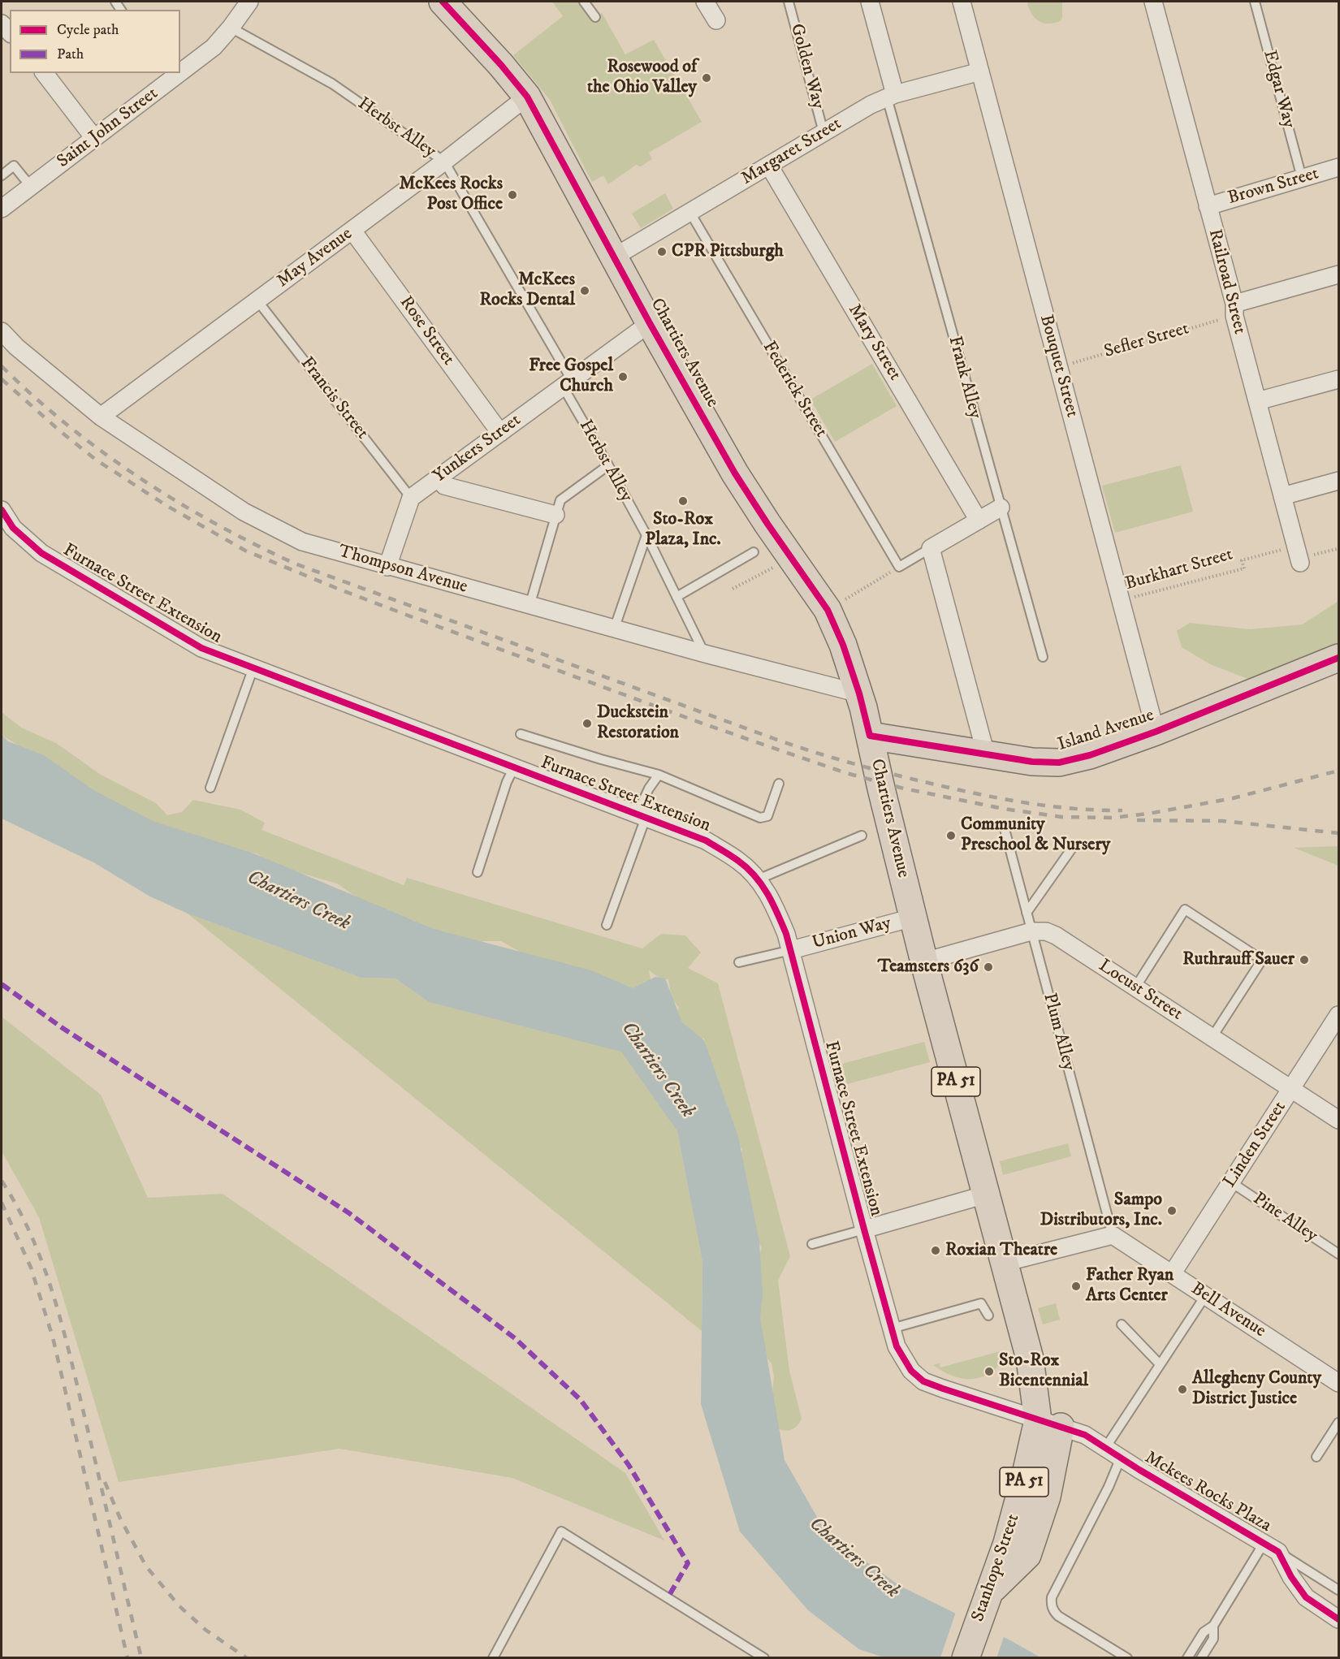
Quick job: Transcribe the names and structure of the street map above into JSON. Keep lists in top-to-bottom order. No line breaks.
{"streets":{"main road":["Chartiers Avenue","Island Avenue","PA 51","Stanhope Street"],"street":["Saint John Street","Margaret Street","Brown Street","May Avenue","Railroad Street","Rose Street","Mary Street","Bouquet Street","Yunkers Street","Thompson Avenue","Furnace Street Extension","Union Way","Locust Street","Linden Street","Bell Avenue","Mckees Rocks Plaza"],"lane":["Golden Way","Edgar Way","Herbst Alley","Frank Alley","Federick Street","Francis Street","Plum Alley","Pine Alley"],"path":["Sefler Street","Burkhart Street"]},"crossings":[["Golden Way","Margaret Street"],["Edgar Way","Brown Street"],["Saint John Street","Herbst Alley"],["Herbst Alley","May Avenue"],["Herbst Alley","Yunkers Street"],["Herbst Alley","Thompson Avenue"],["Margaret Street","Mary Street"],["Margaret Street","Chartiers Avenue"],["Margaret Street","Bouquet Street"],["Margaret Street","Frank Alley"],["Margaret Street","Federick Street"],["Brown Street","Railroad Street"],["May Avenue","Rose Street"],["May Avenue","Chartiers Avenue"],["May Avenue","Francis Street"],["May Avenue","Thompson Avenue"],["Railroad Street","Sefler Street"],["Railroad Street","Burkhart Street"],["Rose Street","Yunkers Street"],["Sefler Street","Bouquet Street"],["Chartiers Avenue","Yunkers Street"],["Chartiers Avenue","Thompson Avenue"],["Chartiers Avenue","Furnace Street Extension"],["Chartiers Avenue","Island Avenue"],["Chartiers Avenue","Union Way"],["Chartiers Avenue","Locust Street"],["Chartiers Avenue","Mckees Rocks Plaza"],["Chartiers Avenue","Stanhope Street"],["Bouquet Street","Burkhart Street"],["Bouquet Street","Island Avenue"],["Francis Street","Yunkers Street"],["Furnace Street Extension","Union Way"],["Furnace Street Extension","Mckees Rocks Plaza"],["Furnace Street Extension","Stanhope Street"],["Locust Street","Plum Alley"],["Locust Street","Linden Street"],["Plum Alley","Bell Avenue"],["Linden Street","Pine Alley"],["Linden Street","Bell Avenue"],["Mckees Rocks Plaza","Stanhope Street"]],"water":["Chartiers Creek"],"places":["Rosewood of the Ohio Valley","McKees Rocks Post Office","CPR Pittsburgh","McKees Rocks Dental","Free Gospel Church","Sto-Rox Plaza, Inc.","Duckstein Restoration","Community Preschool & Nursery","Ruthrauff Sauer","Teamsters 636","Sampo Distributors, Inc.","Roxian Theatre","Father Ryan Arts Center","Sto-Rox Bicentennial","Allegheny County District Justice"],"legend":["Cycle path","Path"]}
